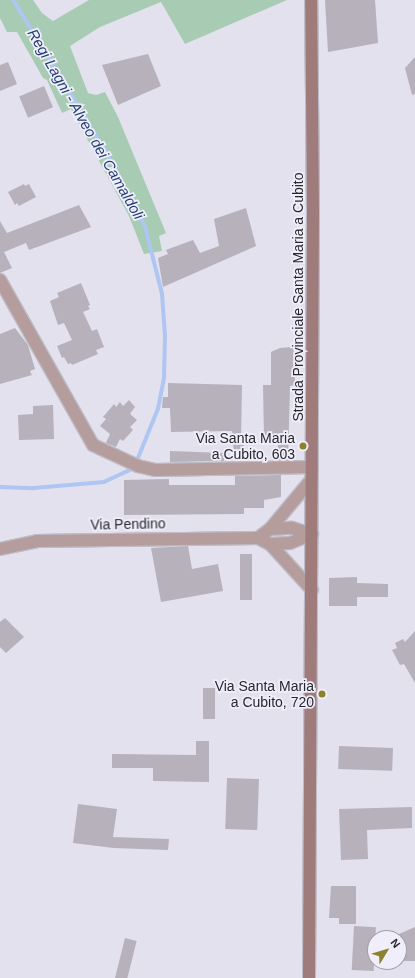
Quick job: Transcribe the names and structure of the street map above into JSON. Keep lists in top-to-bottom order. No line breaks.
{"streets":{"main road":["Strada Provinciale Santa Maria a Cubito"],"street":["Via Pendino"]},"crossings":[["Strada Provinciale Santa Maria a Cubito","Via Pendino"]],"water":["Regi Lagni - Alveo dei Camaldoli"],"places":["Via Santa Maria a Cubito, 603","Via Santa Maria a Cubito, 720"],"north":"top right"}
